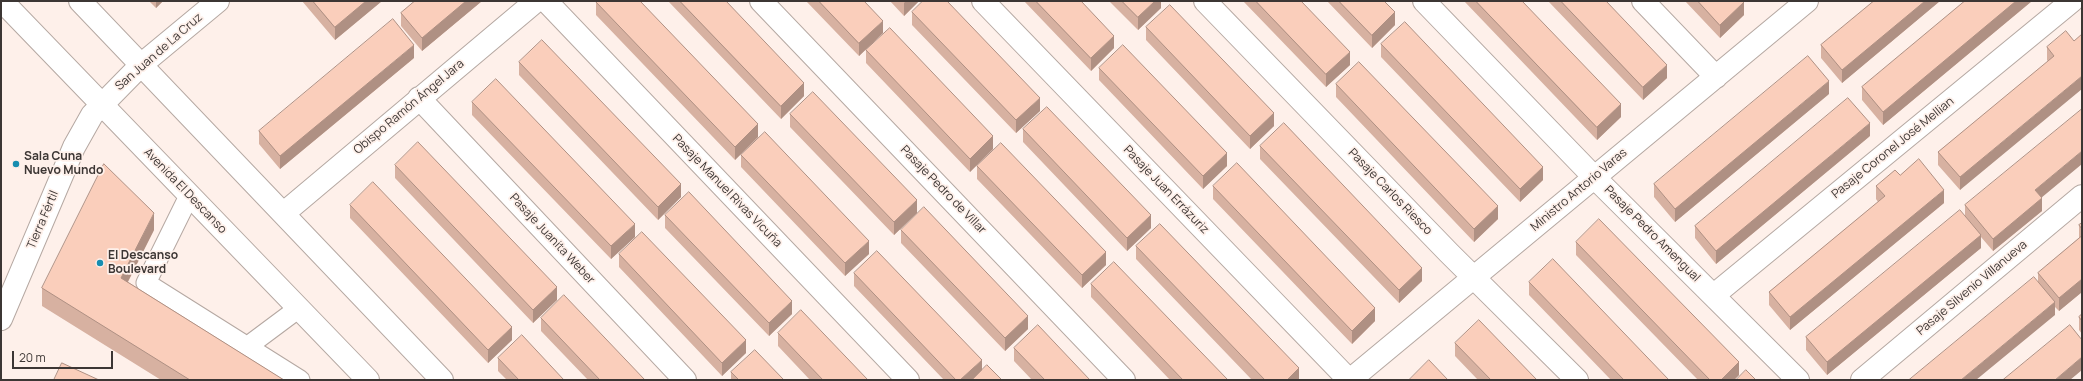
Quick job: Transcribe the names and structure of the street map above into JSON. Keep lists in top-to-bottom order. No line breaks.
{"streets":{"street":["San Juan de La Cruz","Obispo Ramón Ángel Jara","Pasaje Coronel José Mellian","Pasaje Pedro de Villar","Pasaje Juan Errázuriz","Ministro Antorio Varas","Avenida El Descanso","Pasaje Manuel Rivas Vicuña","Pasaje Carlos Riesco","Tierra Fértil","Pasaje Pedro Amengual","Pasaje Juanita Weber","Pasaje Silvenio Villanueva"]},"crossings":[["San Juan de La Cruz","Avenida El Descanso"],["San Juan de La Cruz","Tierra Fértil"],["Obispo Ramón Ángel Jara","Pasaje Juanita Weber"],["Pasaje Coronel José Mellian","Pasaje Pedro Amengual"],["Pasaje Juan Errázuriz","Ministro Antorio Varas"],["Ministro Antorio Varas","Pasaje Carlos Riesco"],["Ministro Antorio Varas","Pasaje Pedro Amengual"],["Avenida El Descanso","Tierra Fértil"]],"places":["Sala Cuna Nuevo Mundo","El Descanso Boulevard"],"scale_bar":"20 m"}
